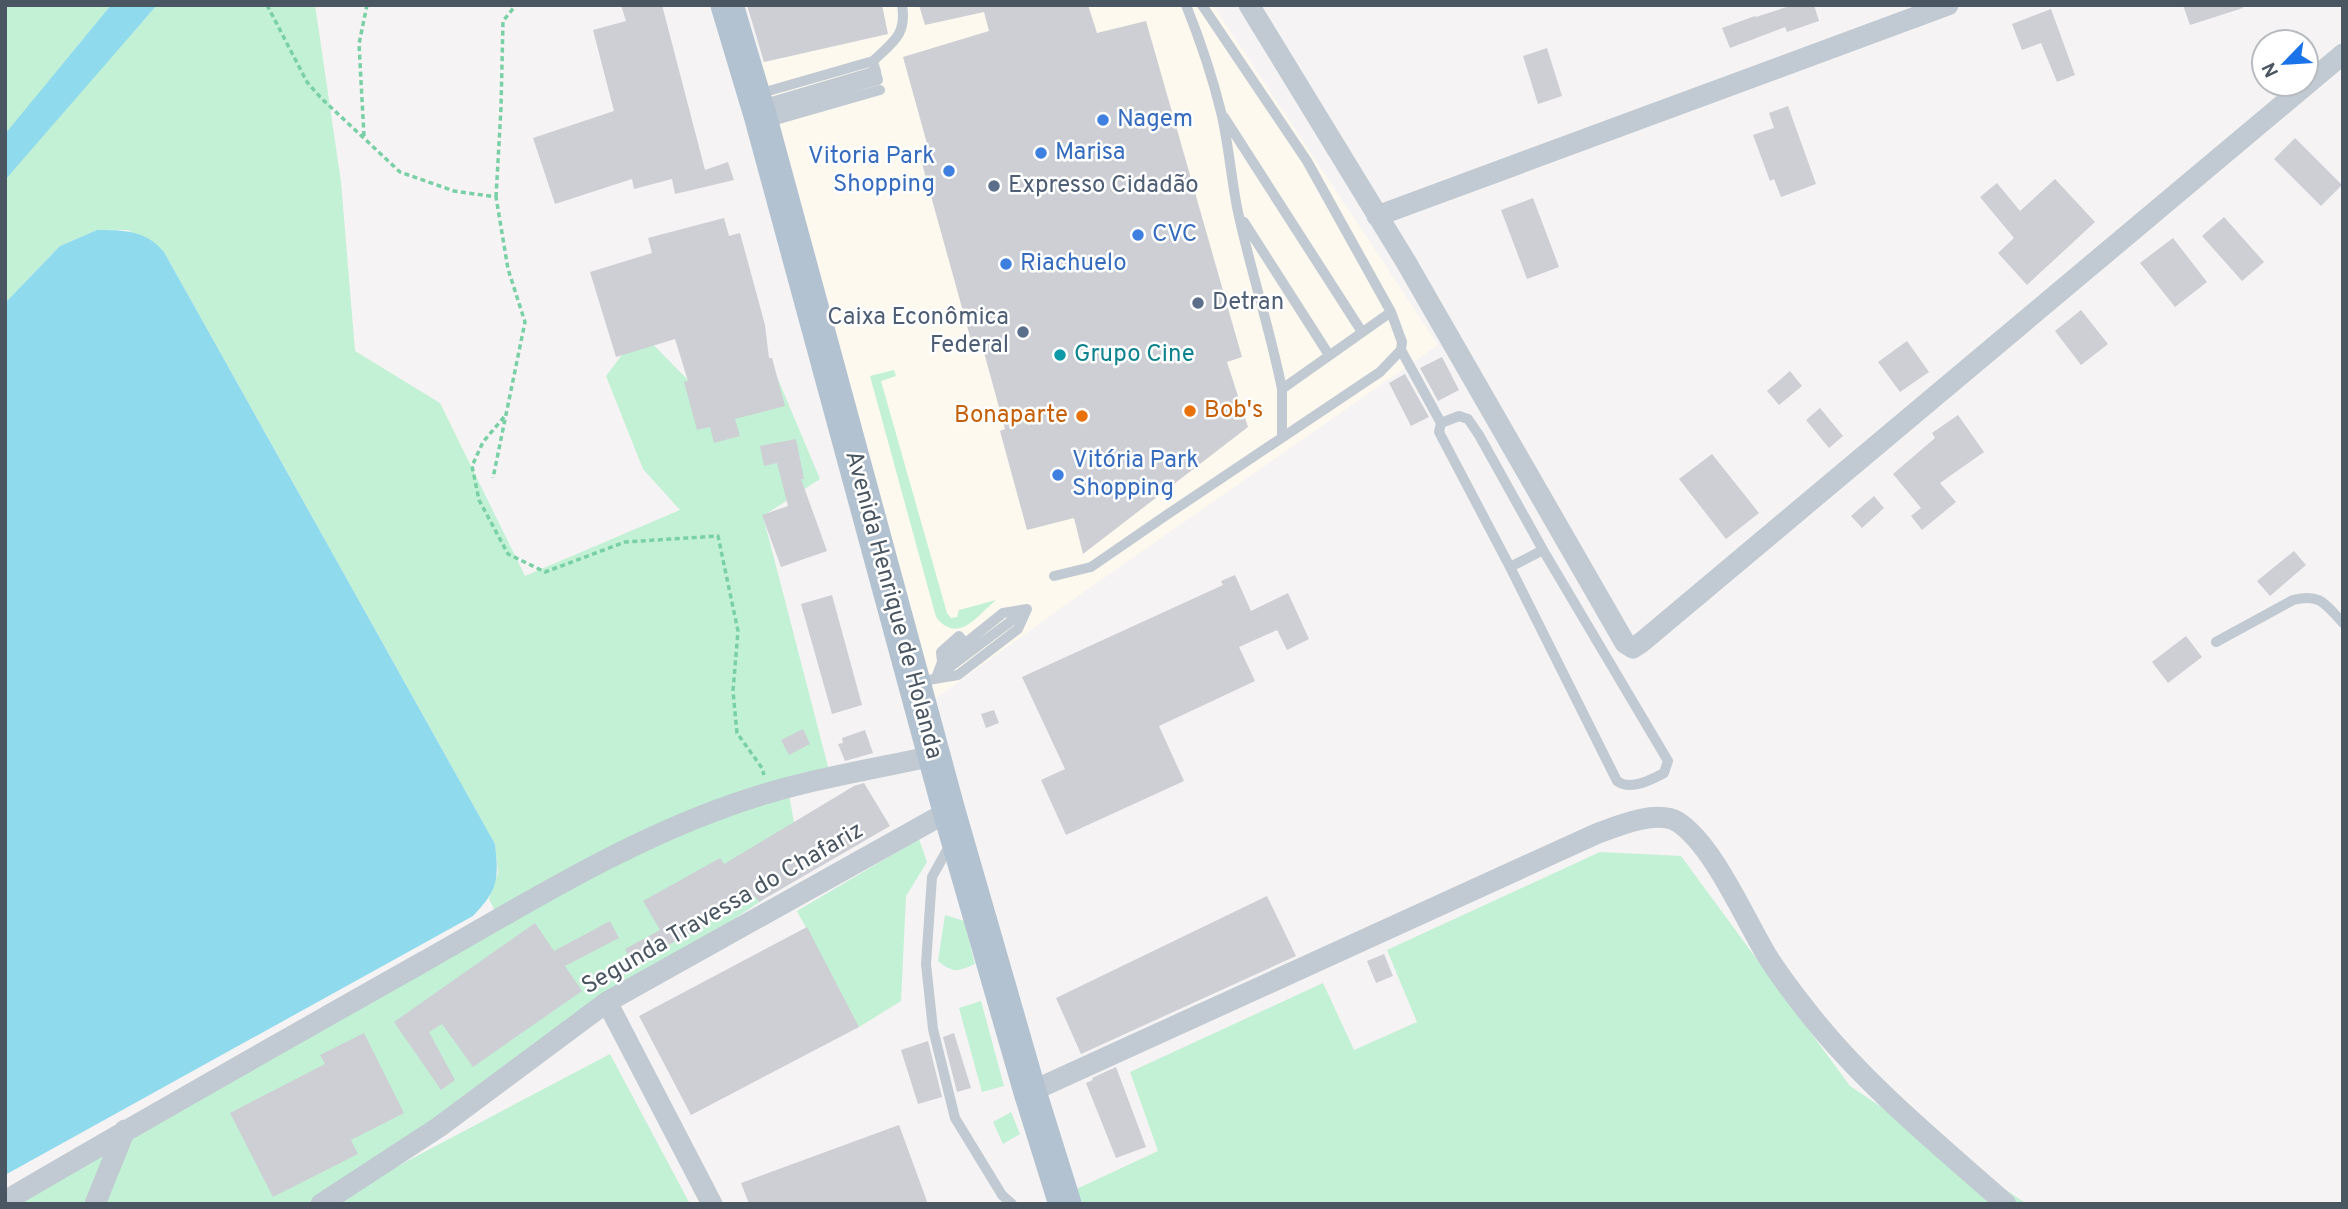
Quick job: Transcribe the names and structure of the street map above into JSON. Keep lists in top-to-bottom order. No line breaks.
{"streets":{"main road":["Avenida Henrique de Holanda"],"street":["Segunda Travessa do Chafariz"]},"crossings":[["Avenida Henrique de Holanda","Segunda Travessa do Chafariz"]],"places":["Nagem","Marisa","Vitoria Park Shopping","Expresso Cidadão","CVC","Riachuelo","Detran","Caixa Econômica Federal","Grupo Cine","Bob's","Bonaparte","Vitória Park Shopping"],"north":"bottom left"}
